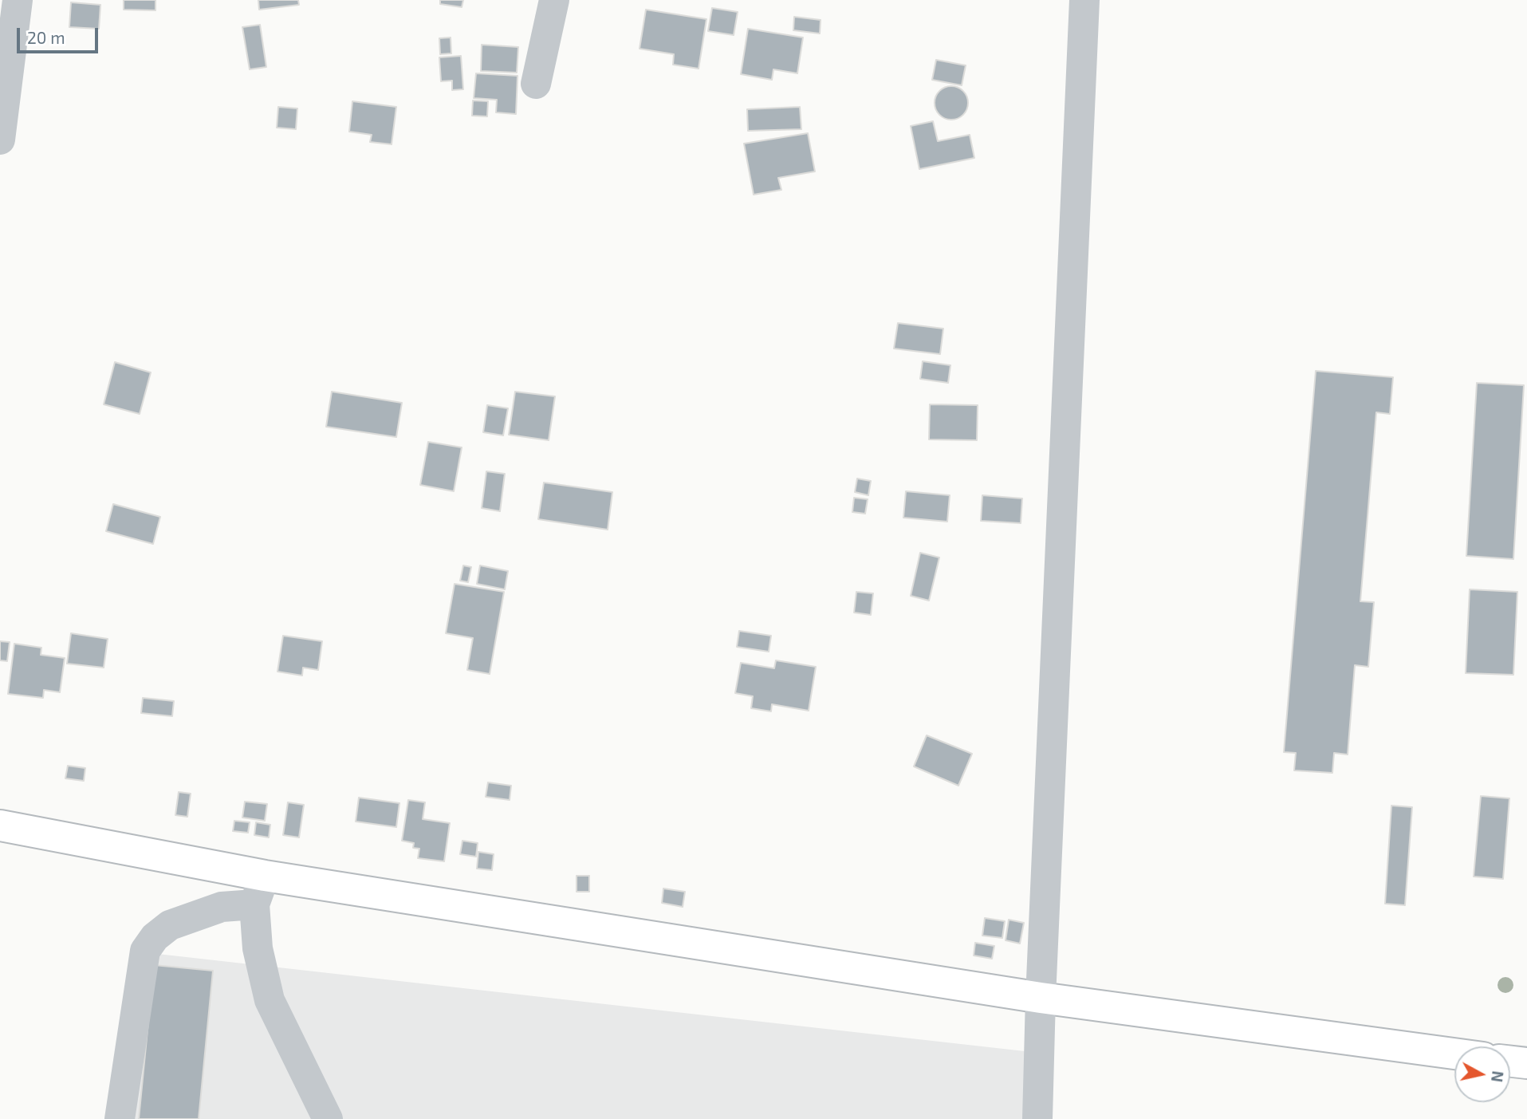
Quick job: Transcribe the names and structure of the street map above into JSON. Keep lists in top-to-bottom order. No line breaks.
{"scale_bar":"20 m","north":"right"}
